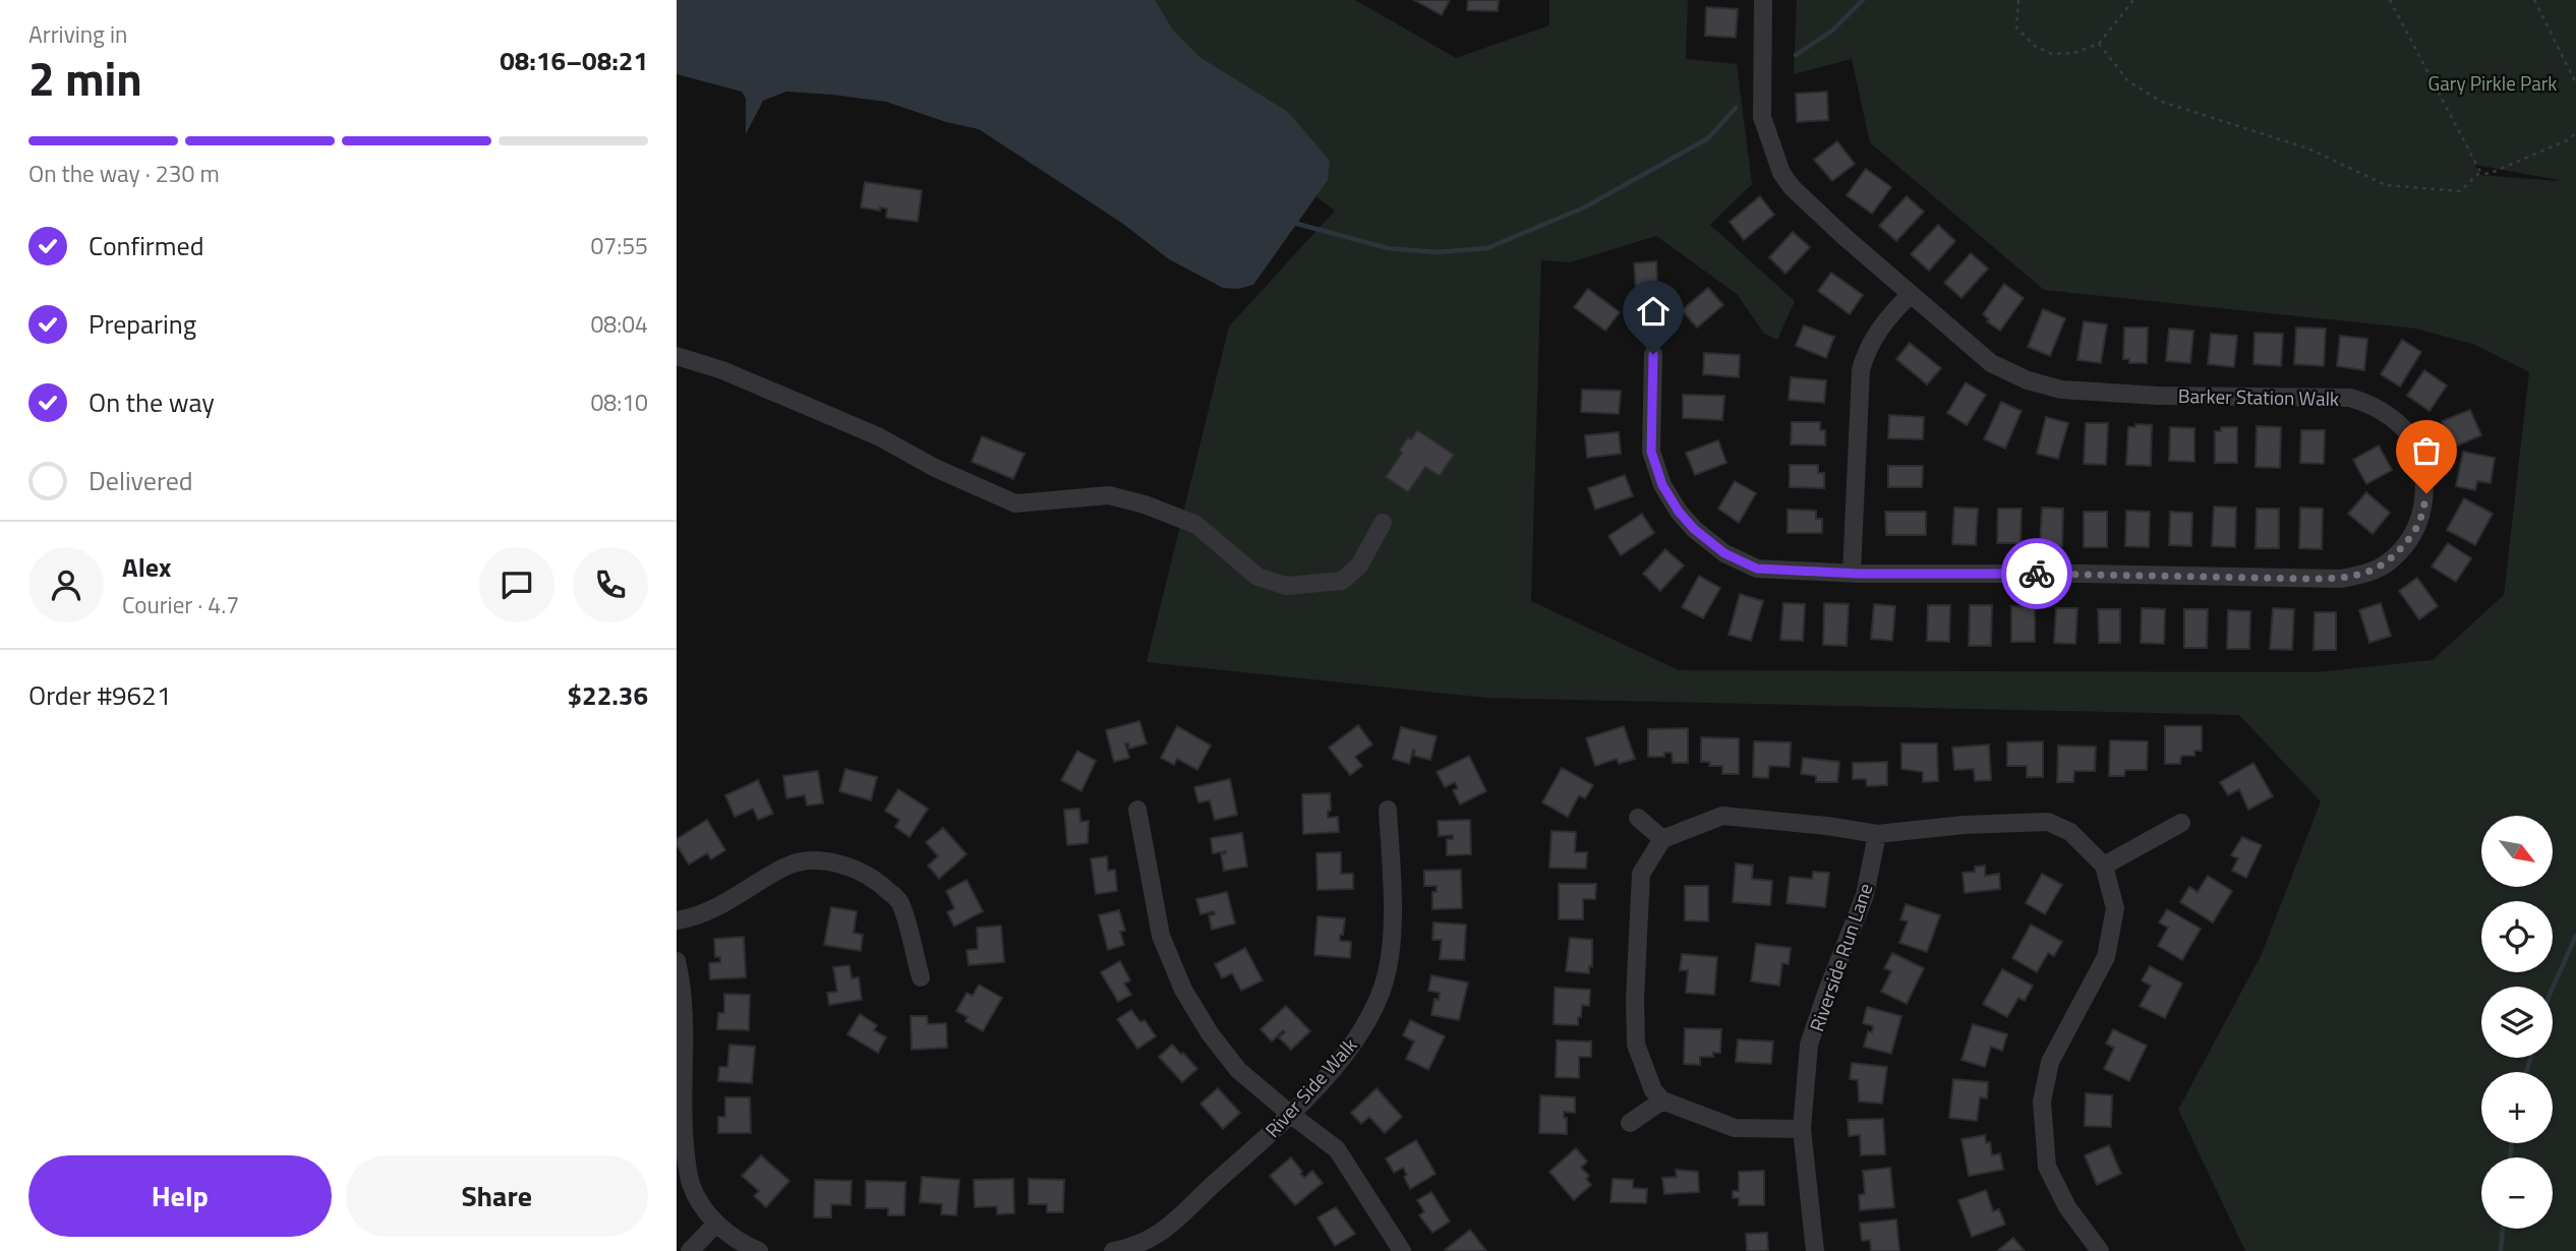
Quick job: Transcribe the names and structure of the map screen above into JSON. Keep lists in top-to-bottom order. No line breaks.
{"streets":{"street":["Barker Station Walk","Riverside Run Lane","River Side Walk"]},"parks":["Gary Pirkle Park"],"north":"bottom right","page":{"heading":["2 min","Arriving in","08:16–08:21"],"panel":["Alex","Courier · 4.7","Order #9621","$22.36"],"bar":"On the way · 230 m","list":[["Confirmed","07:55"],["Preparing","08:04"],["On the way","08:10"],"Delivered"],"map_buttons":["+","−"],"buttons":["Help","Share"]}}
